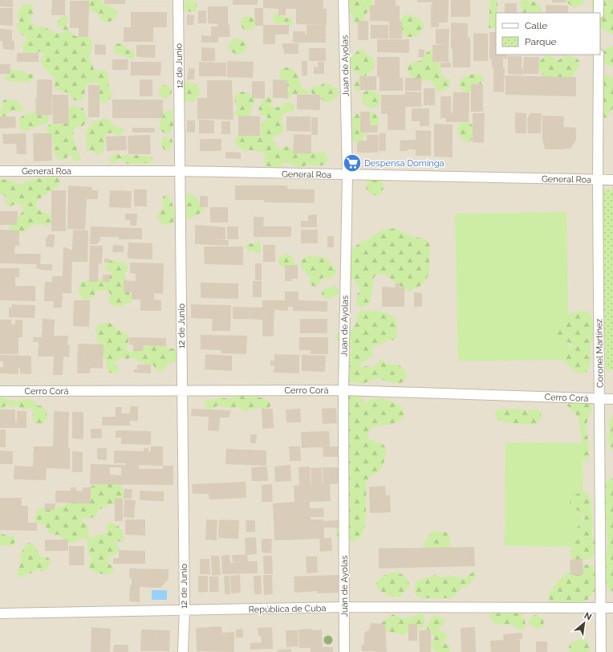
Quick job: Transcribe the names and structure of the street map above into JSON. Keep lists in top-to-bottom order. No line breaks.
{"streets":{"street":["12 de Junio","Juan de Ayolas","General Roa","Coronel Martínez","Cerro Corá","República de Cuba"]},"crossings":[["12 de Junio","General Roa"],["12 de Junio","Cerro Corá"],["12 de Junio","República de Cuba"],["Juan de Ayolas","General Roa"],["Juan de Ayolas","Cerro Corá"],["Juan de Ayolas","República de Cuba"],["General Roa","Coronel Martínez"],["Coronel Martínez","Cerro Corá"],["Coronel Martínez","República de Cuba"]],"places":{"supermarket":["Despensa Dominga"]},"legend":["Calle","Parque"],"north":"top right"}
